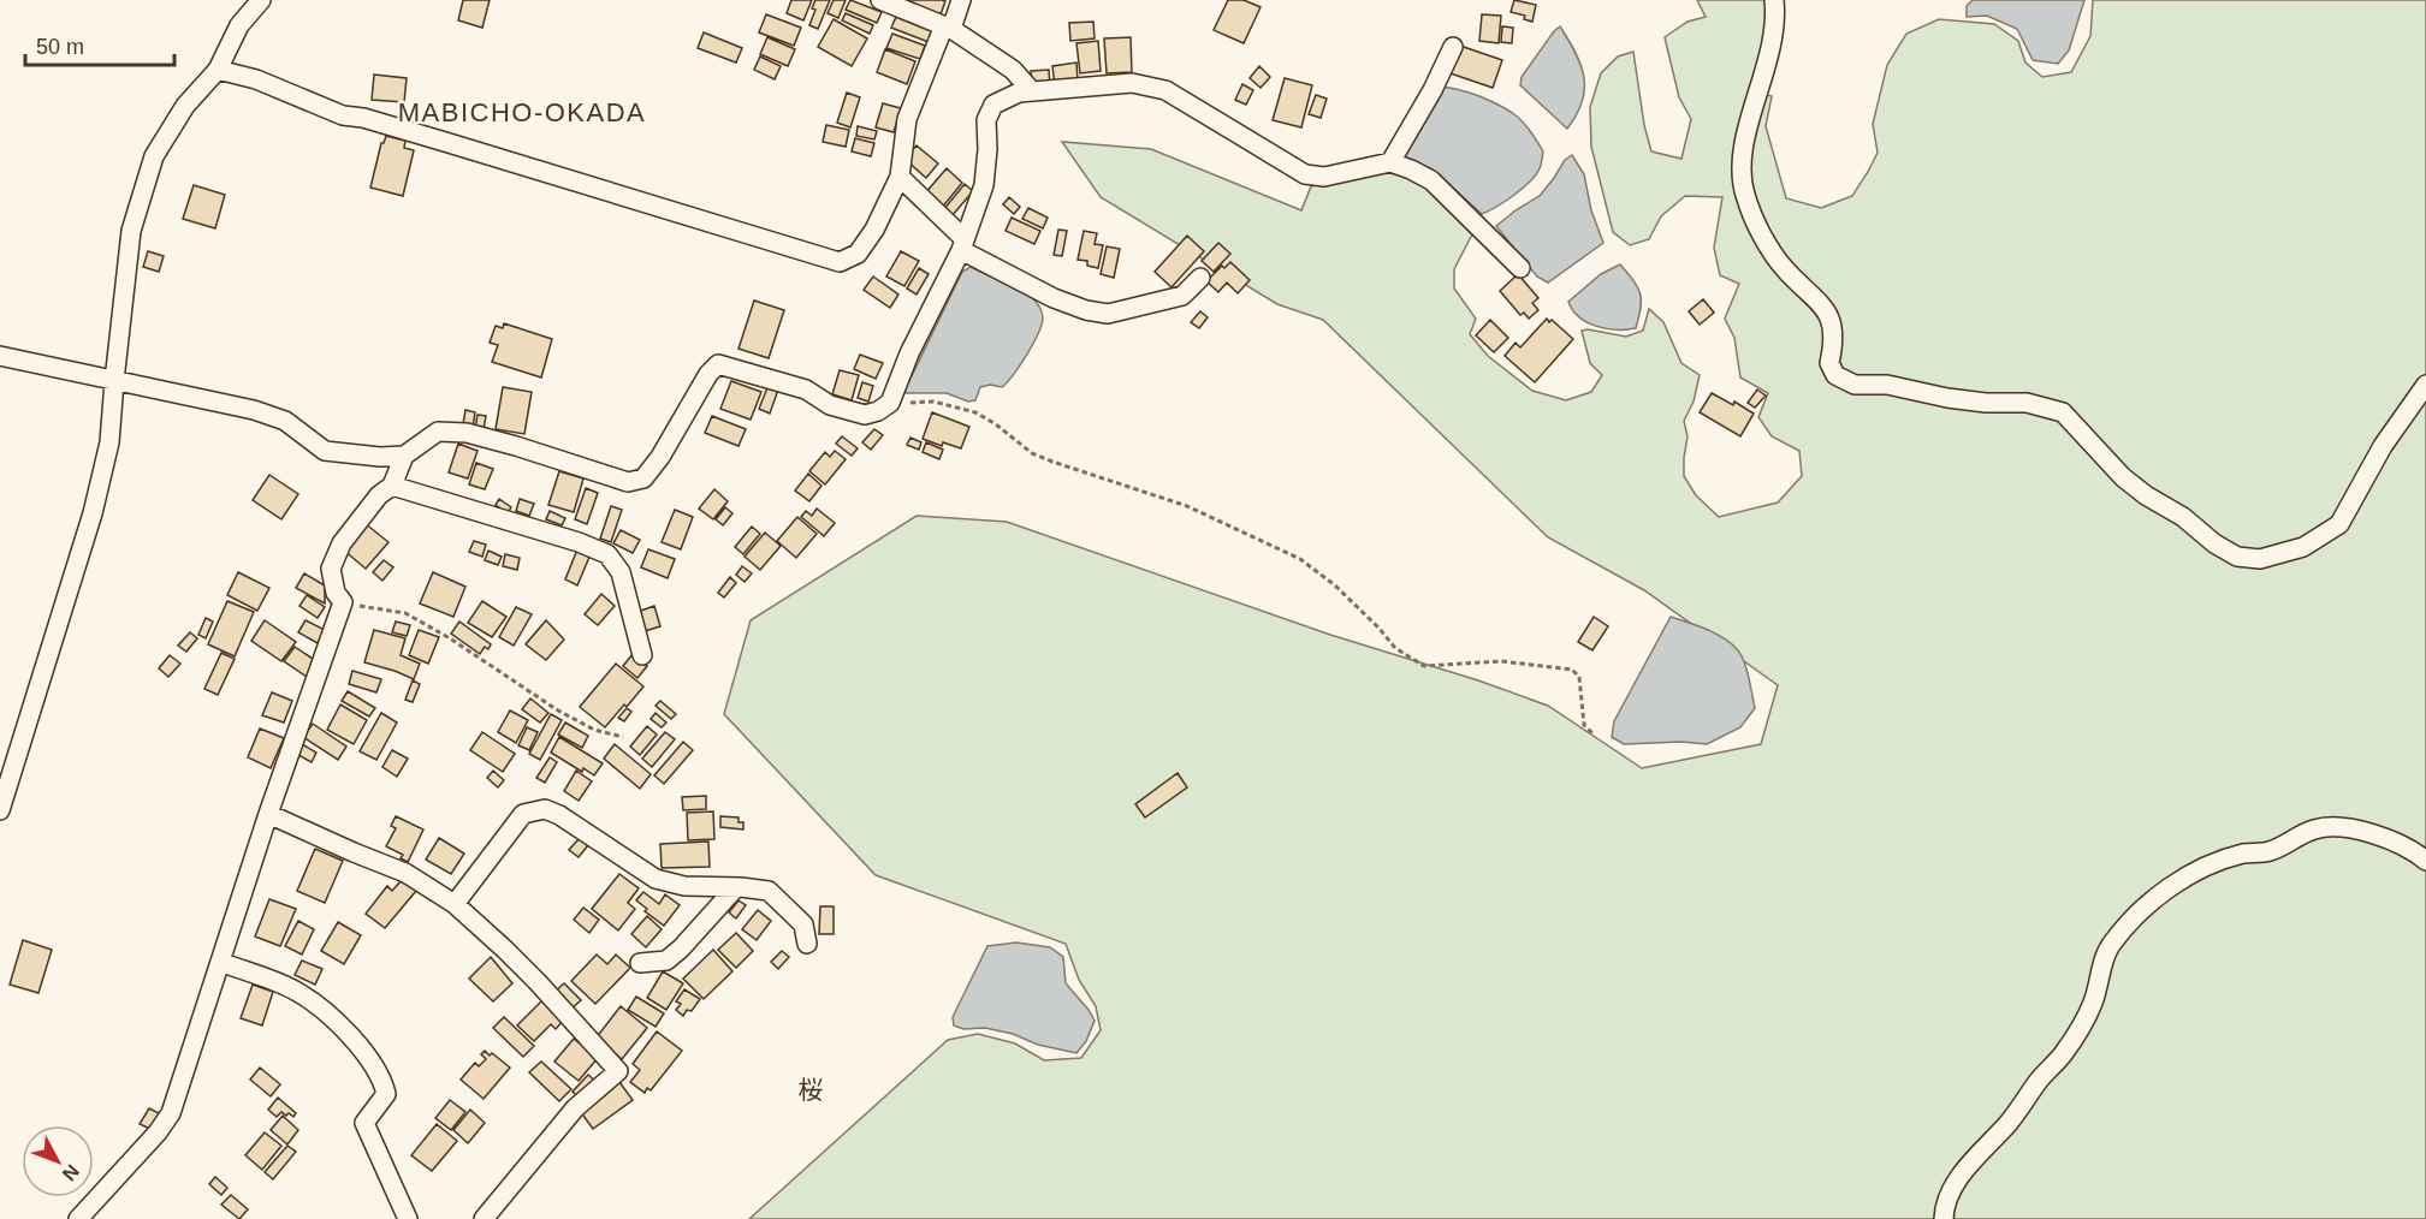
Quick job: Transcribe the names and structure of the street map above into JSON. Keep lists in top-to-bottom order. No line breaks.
{"districts":["MABICHO-OKADA","桜"],"scale_bar":"50 m","north":"bottom right"}
